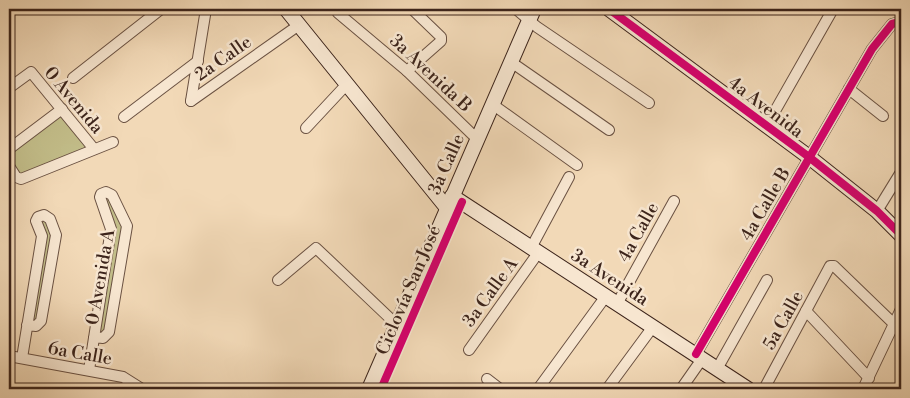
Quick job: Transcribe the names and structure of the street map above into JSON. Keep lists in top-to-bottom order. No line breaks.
{"streets":{"street":["2a Calle","3a Avenida B","0 Avenida","4a Avenida","3a Calle","4a Calle B","4a Calle","0 Avenida A","3a Avenida","3a Calle A","5a Calle","6a Calle"],"cycle path":["Ciclovía San José"]},"crossings":[["2a Calle","3a Avenida"],["3a Avenida B","3a Calle"],["4a Avenida","4a Calle B"],["3a Calle","3a Avenida"],["4a Calle B","3a Avenida"],["4a Calle","3a Avenida"],["0 Avenida A","6a Calle"],["3a Avenida","3a Calle A"]]}
